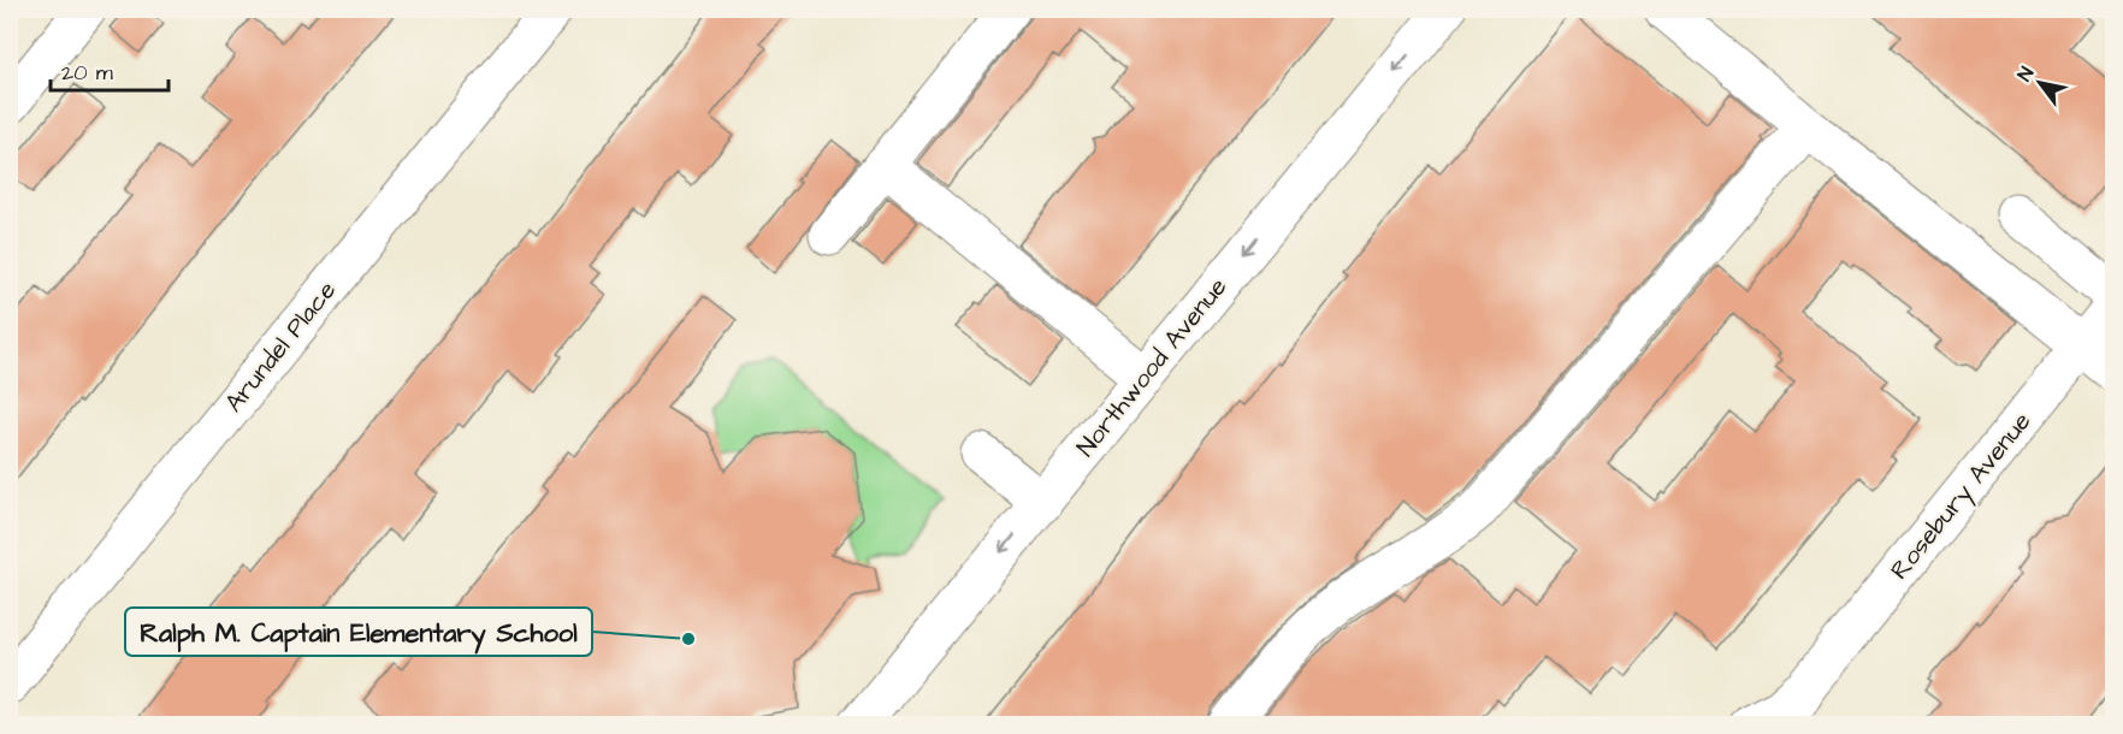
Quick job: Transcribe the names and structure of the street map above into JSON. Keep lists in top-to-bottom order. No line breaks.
{"streets":{"street":["Arundel Place","Northwood Avenue","Rosebury Avenue"]},"places":["Ralph M. Captain Elementary School"],"scale_bar":"20 m","north":"top left"}
